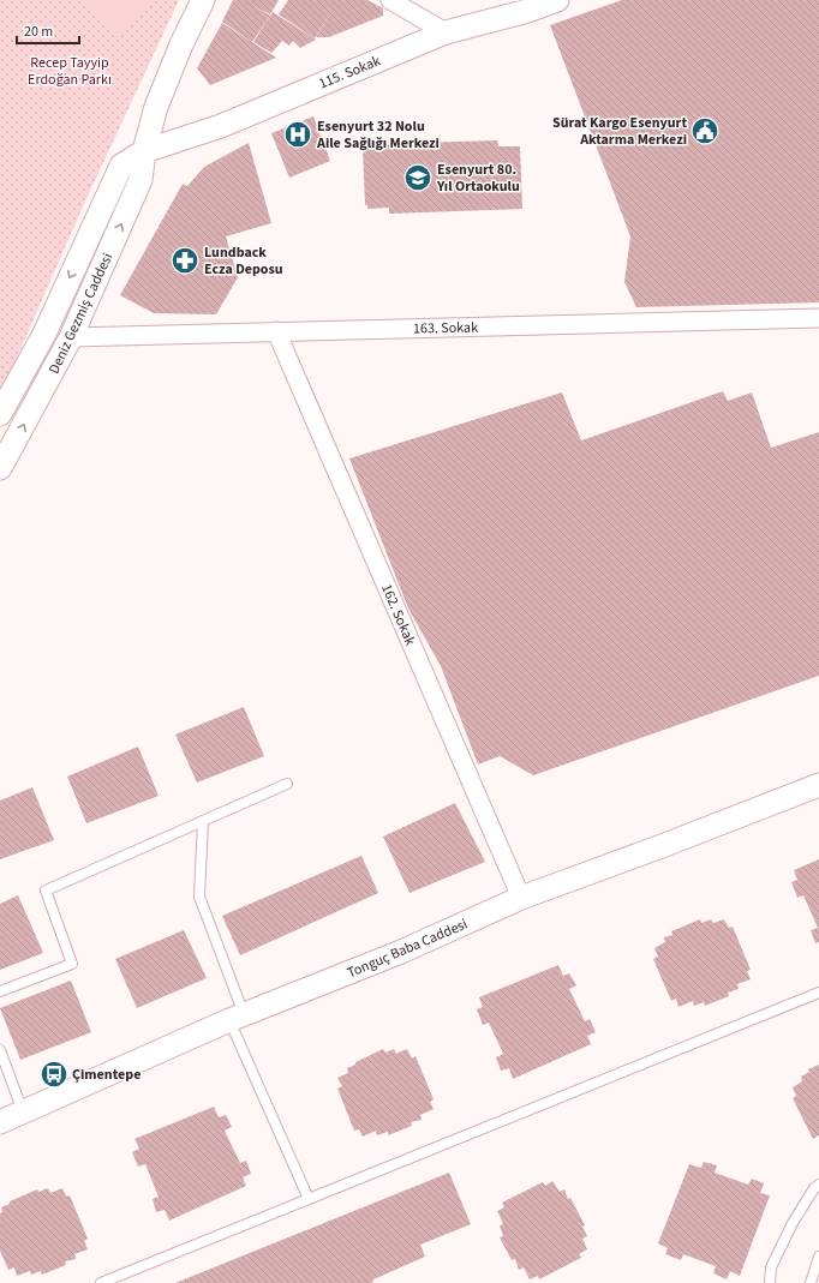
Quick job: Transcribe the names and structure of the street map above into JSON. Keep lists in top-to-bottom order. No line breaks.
{"streets":{"street":["115. Sokak","Deniz Gezmiş Caddesi","163. Sokak","162. Sokak","Tonguç Baba Caddesi"]},"crossings":[["115. Sokak","Deniz Gezmiş Caddesi"],["Deniz Gezmiş Caddesi","163. Sokak"],["163. Sokak","162. Sokak"],["162. Sokak","Tonguç Baba Caddesi"]],"parks":["Recep Tayyip Erdoğan Parkı"],"places":{"public building":["Sürat Kargo Esenyurt Aktarma Merkezi"],"hospital":["Esenyurt 32 Nolu Aile Sağlığı Merkezi"],"school or university":["Esenyurt 80. Yıl Ortaokulu"],"pharmacy":["Lundback Ecza Deposu"],"bus stop":["Çimentepe"]},"scale_bar":"20 m"}
